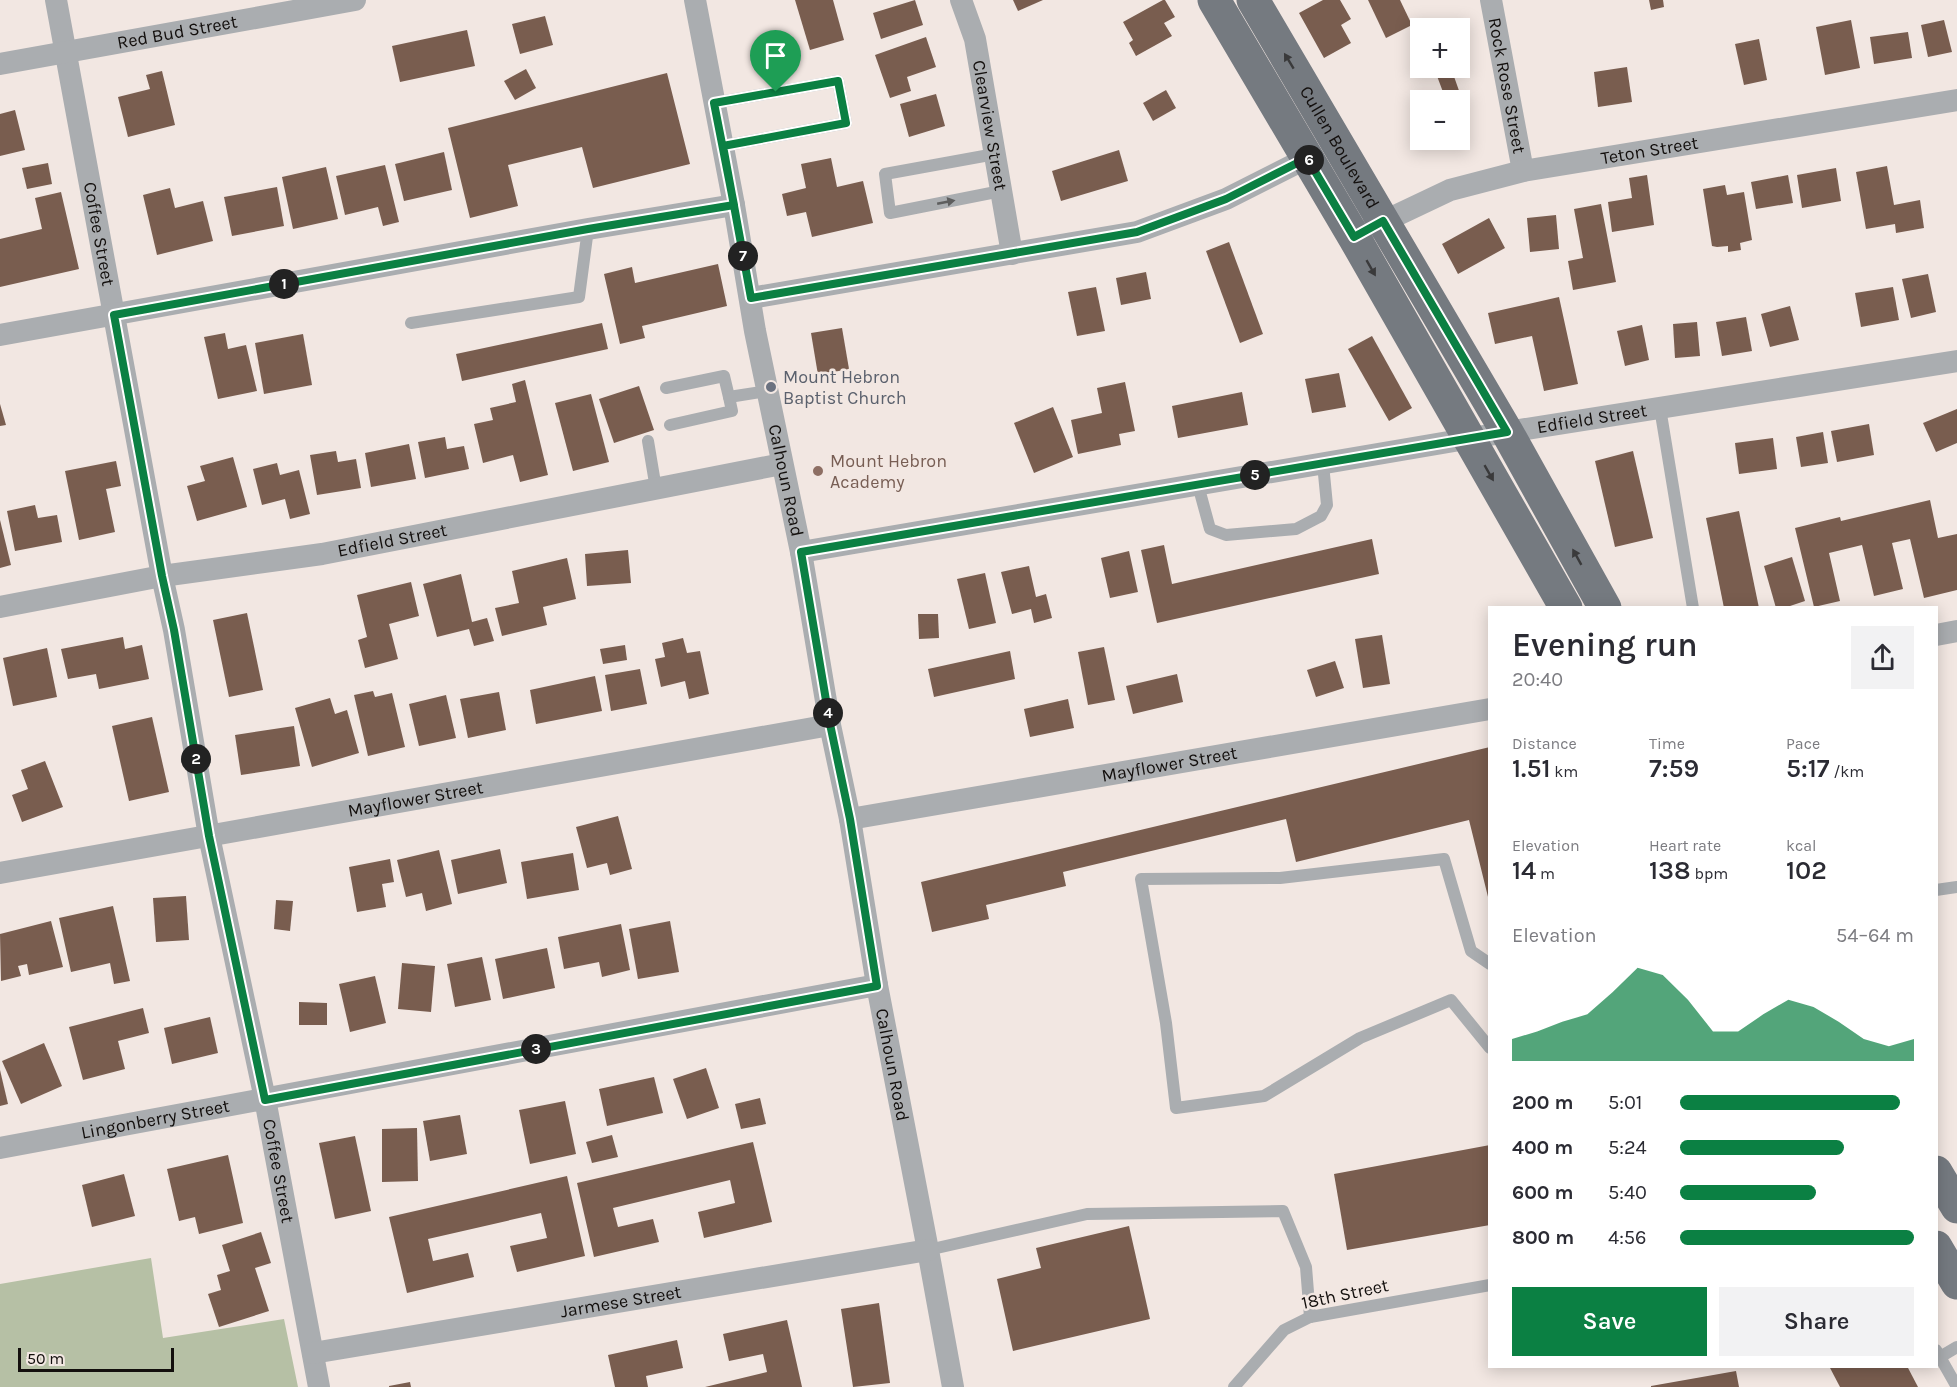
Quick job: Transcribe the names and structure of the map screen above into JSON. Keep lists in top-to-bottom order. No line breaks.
{"streets":{"main road":["Cullen Boulevard"],"street":["Red Bud Street","Rock Rose Street","Clearview Street","Teton Street","Coffee Street","Edfield Street","Calhoun Road","Mayflower Street","Lingonberry Street","Jarmese Street"],"lane":["18th Street"]},"crossings":[["Red Bud Street","Coffee Street"],["Rock Rose Street","Teton Street"],["Cullen Boulevard","Teton Street"],["Cullen Boulevard","Edfield Street"],["Coffee Street","Edfield Street"],["Coffee Street","Mayflower Street"],["Coffee Street","Lingonberry Street"],["Coffee Street","Jarmese Street"],["Edfield Street","Calhoun Road"],["Calhoun Road","Mayflower Street"],["Calhoun Road","Lingonberry Street"],["Calhoun Road","Jarmese Street"]],"places":["Mount Hebron Baptist Church","Mount Hebron Academy"],"scale_bar":"50 m","page":{"map_buttons":["+","−"],"pins":["6","7","1","5","4","2","3"],"heading":["Evening run","20:40"],"stats":[["Distance","1.51 km"],["Time","7:59"],["Pace","5:17 /km"],["Elevation","14 m"],["Heart rate","138 bpm"],["kcal","102"]],"chart":["Elevation","54–64 m"],"list":[{"name":"200 m","note":"5:01"},{"name":"400 m","note":"5:24"},{"name":"600 m","note":"5:40"},{"name":"800 m","note":"4:56"}],"buttons":["Save","Share"],"scale":"50 m"}}
